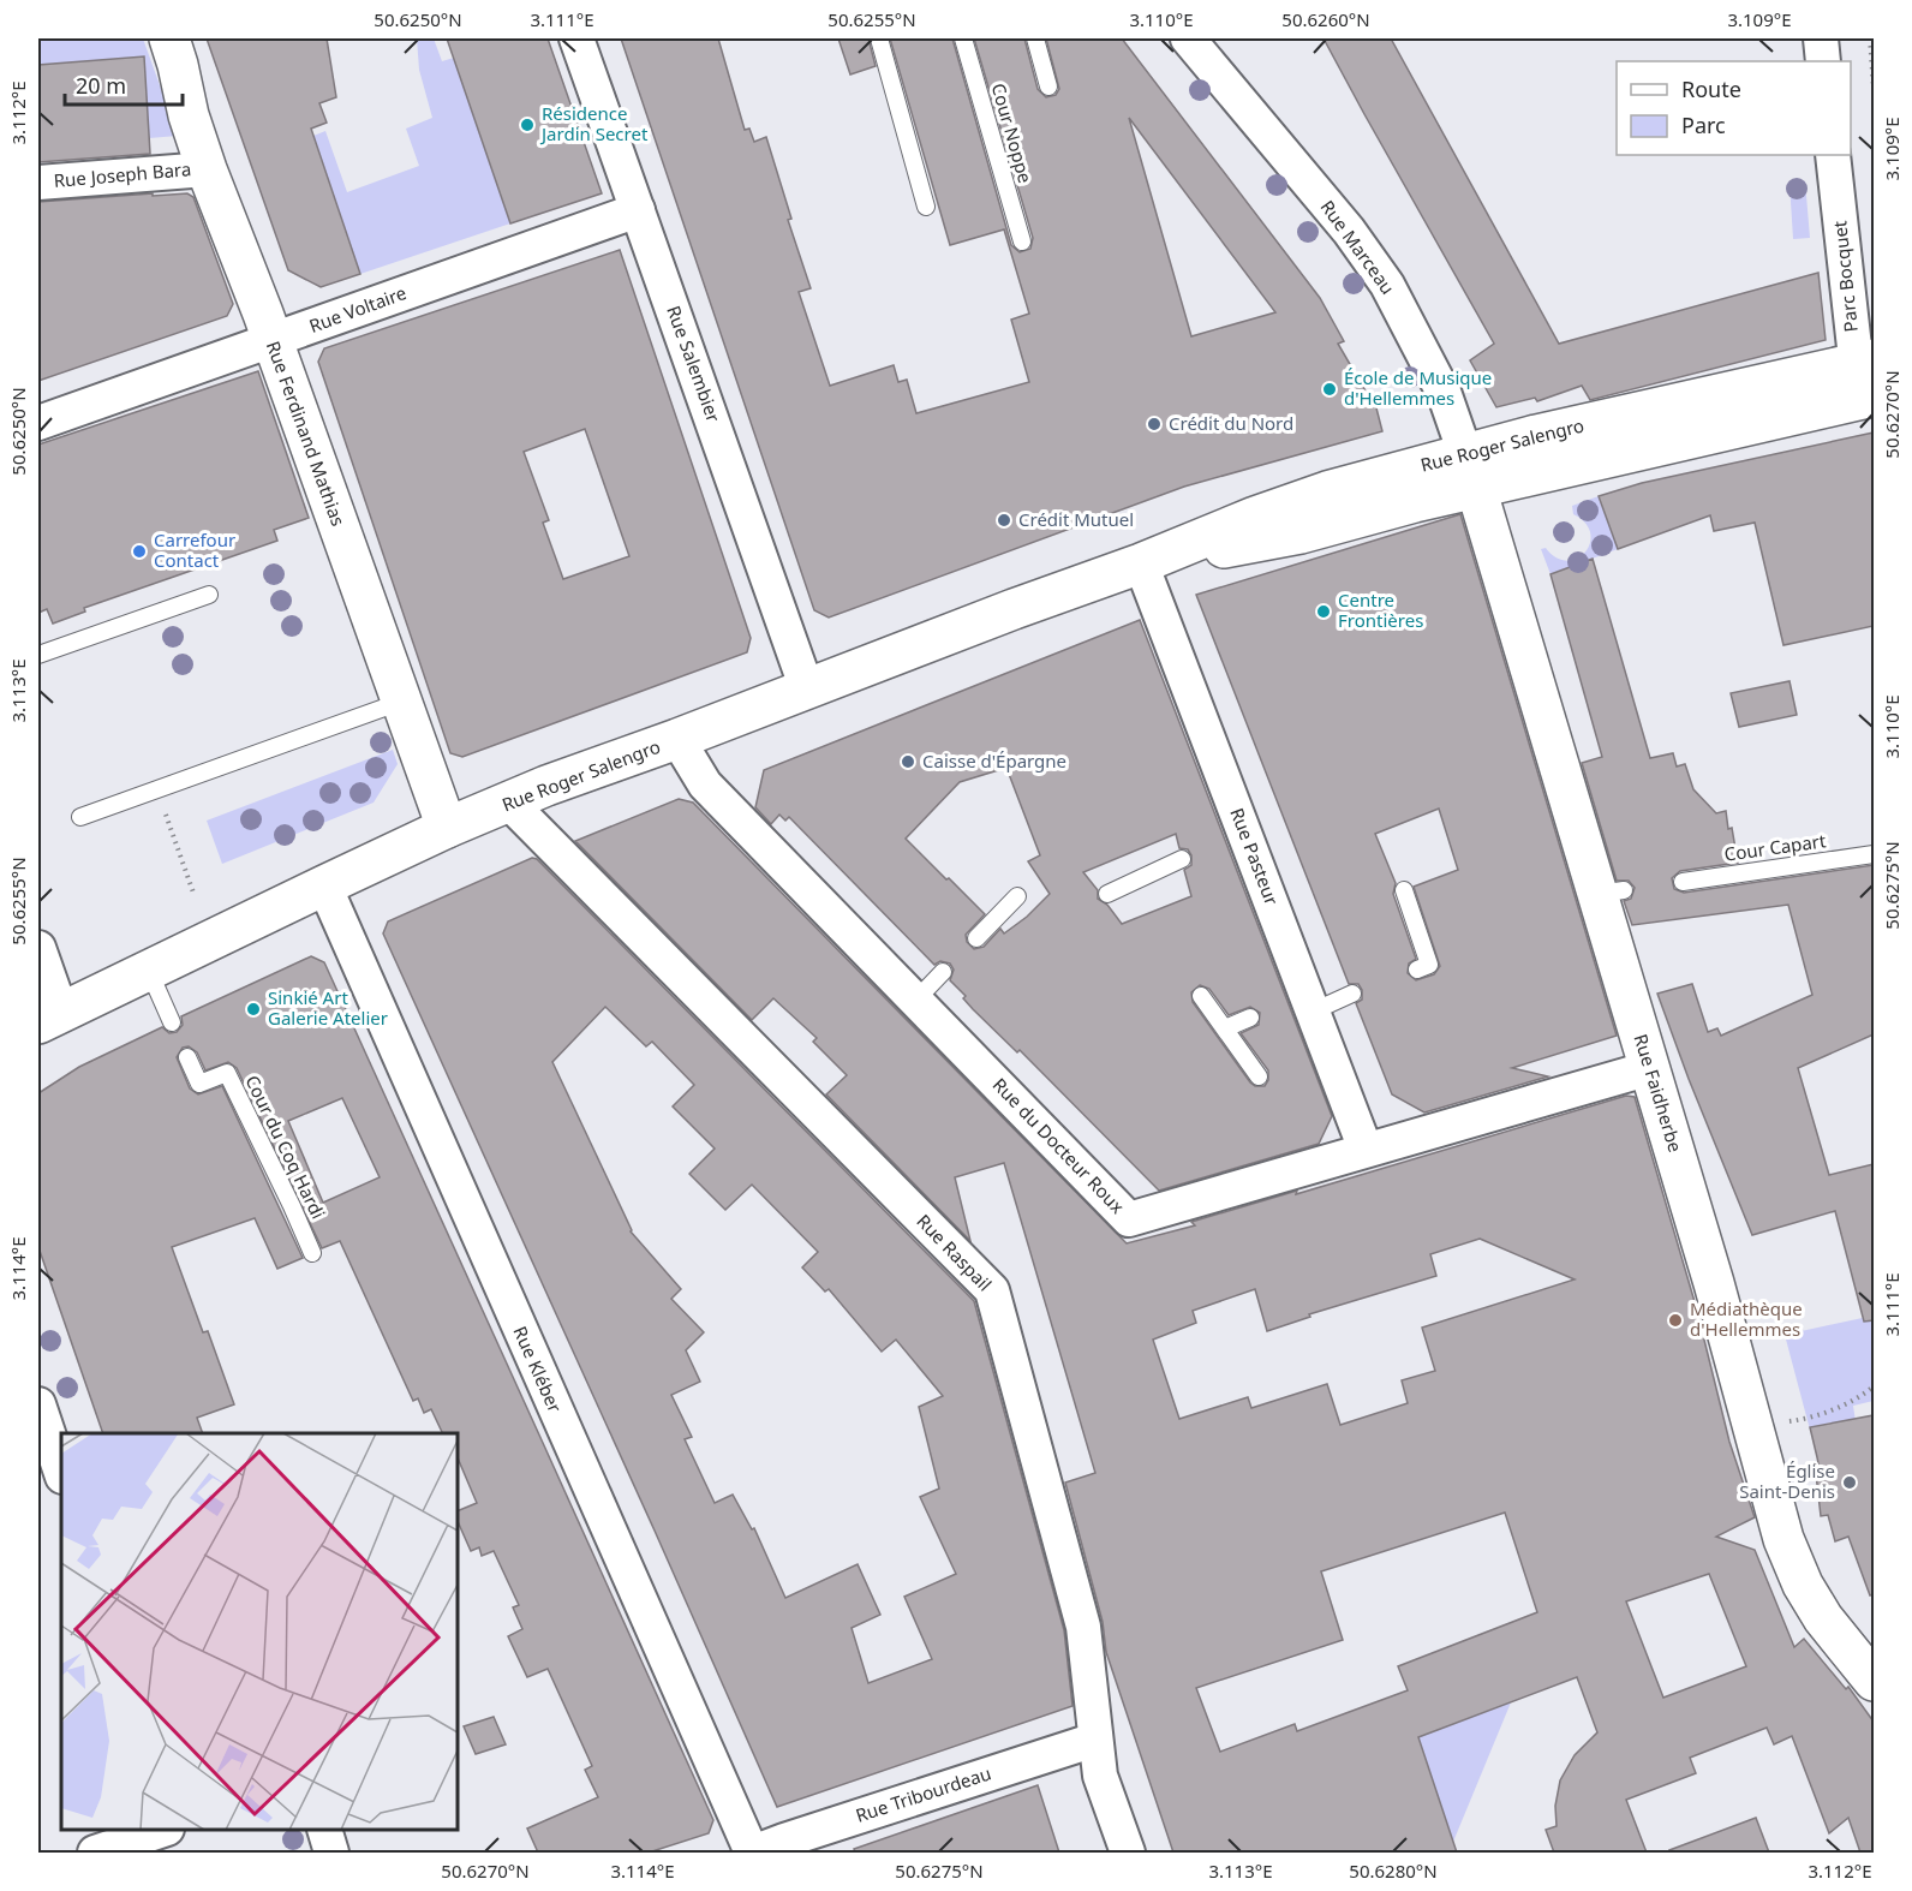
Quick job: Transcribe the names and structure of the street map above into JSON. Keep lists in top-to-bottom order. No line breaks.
{"streets":{"street":["Rue Joseph Bara","Rue Marceau","Parc Bocquet","Rue Voltaire","Rue Salembier","Rue Ferdinand Mathias","Rue Roger Salengro","Rue Pasteur","Rue Faidherbe","Rue du Docteur Roux","Rue Raspail","Rue Kléber","Rue Tribourdeau"],"lane":["Cour Noppe","Cour Capart","Cour du Coq Hardi"]},"crossings":[["Rue Joseph Bara","Rue Ferdinand Mathias"],["Rue Marceau","Rue Roger Salengro"],["Rue Marceau","Rue Faidherbe"],["Parc Bocquet","Rue Roger Salengro"],["Rue Voltaire","Rue Salembier"],["Rue Voltaire","Rue Ferdinand Mathias"],["Rue Salembier","Rue Roger Salengro"],["Rue Ferdinand Mathias","Rue Roger Salengro"],["Rue Roger Salengro","Rue Pasteur"],["Rue Roger Salengro","Rue Faidherbe"],["Rue Roger Salengro","Rue du Docteur Roux"],["Rue Roger Salengro","Rue Raspail"],["Rue Roger Salengro","Rue Kléber"],["Rue Pasteur","Rue du Docteur Roux"],["Rue Faidherbe","Rue du Docteur Roux"],["Rue Raspail","Rue Tribourdeau"],["Rue Kléber","Rue Tribourdeau"]],"places":["Résidence Jardin Secret","École de Musique d'Hellemmes","Crédit du Nord","Crédit Mutuel","Carrefour Contact","Centre Frontières","Caisse d'Épargne","Sinkié Art Galerie Atelier","Médiathèque d'Hellemmes","Église Saint-Denis"],"legend":["Route","Parc"],"scale_bar":"20 m","coordinates":["50.6250°N","3.111°E","50.6255°N","3.110°E","50.6260°N","3.109°E","3.112°E","50.6270°N","3.113°E","50.6275°N","3.114°E","50.6280°N"]}
